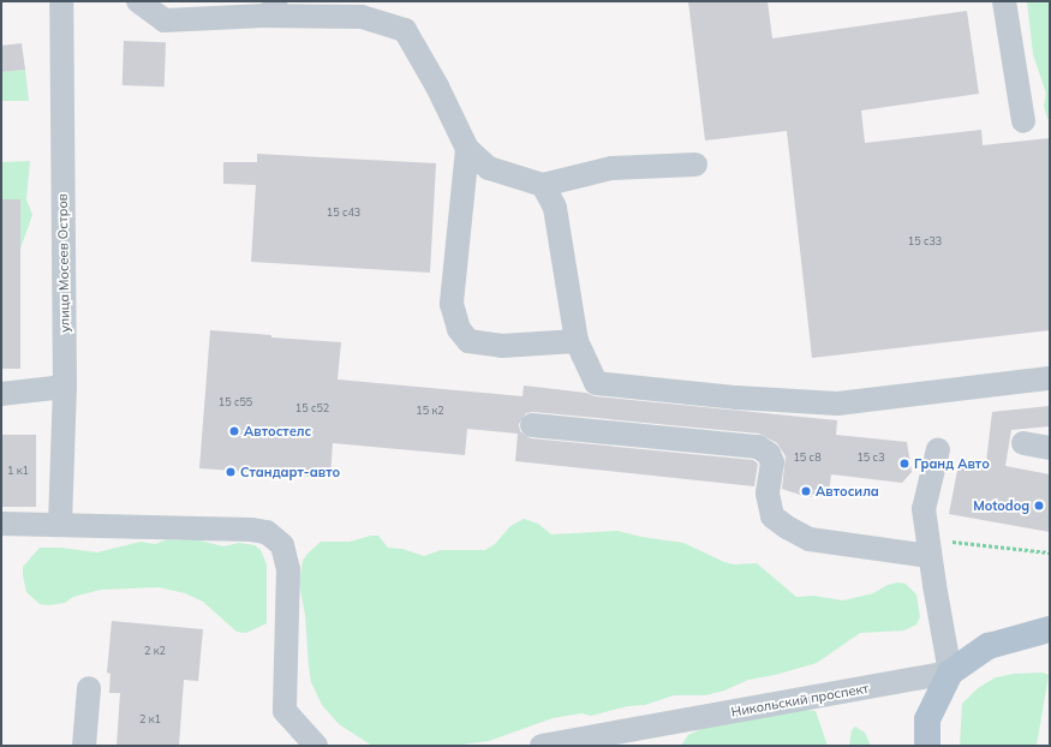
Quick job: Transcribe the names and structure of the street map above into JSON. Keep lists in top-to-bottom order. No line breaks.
{"streets":{"main road":["Никольский проспект"],"street":["улица Мосеев Остров"]},"places":["Автостелс","Гранд Авто","Стандарт-авто","Автосила","Motodog"],"house_numbers":["15 с43","15 с33","15 с55","15 с52","15 к2","15 с8","15 с3","1 к1","2 к2","2 к1"]}
